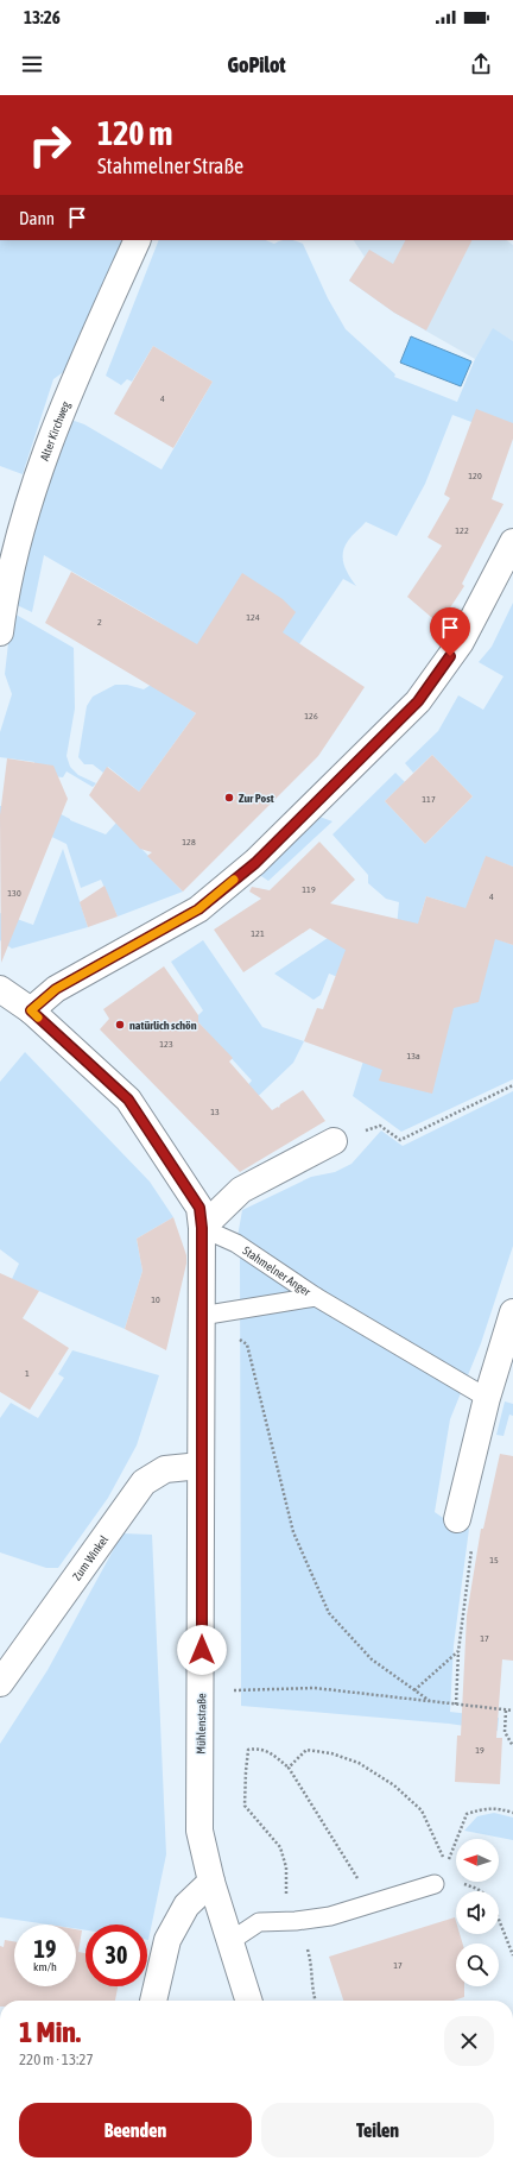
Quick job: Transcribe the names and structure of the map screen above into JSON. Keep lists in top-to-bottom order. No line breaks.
{"streets":{"street":["Alter Kirchweg","Zum Winkel","Mühlenstraße"],"lane":["Stahmelner Anger"]},"crossings":[["Stahmelner Anger","Mühlenstraße"],["Zum Winkel","Mühlenstraße"]],"places":["Zur Post","natürlich schön"],"house_numbers":["4","120","122","124","2","126","117","128","119","130","4","121","123","13a","13","10","1","15","17","19","17"],"north":"left","page":{"status":"13:26","header":"GoPilot","turn":["120 m","Stahmelner Straße"],"then":"Dann","speed":"19 km/h","limit":"30","heading":["1 Min.","220 m · 13:27"],"buttons":["Beenden","Teilen"]}}
